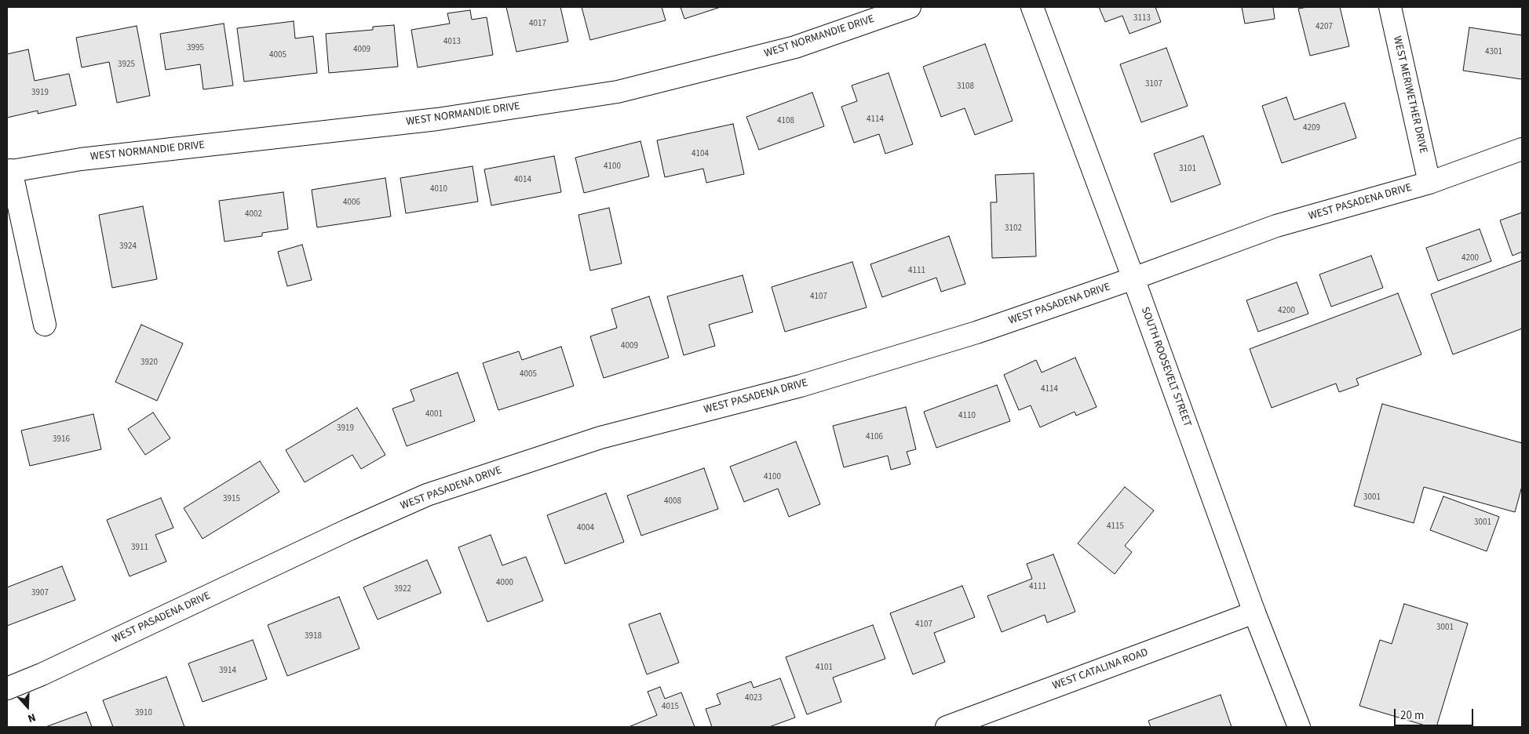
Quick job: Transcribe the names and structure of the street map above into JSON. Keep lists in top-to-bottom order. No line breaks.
{"streets":{"street":["WEST NORMANDIE DRIVE","WEST MERIWETHER DRIVE","WEST PASADENA DRIVE","SOUTH ROOSEVELT STREET","WEST CATALINA ROAD"]},"crossings":[["WEST MERIWETHER DRIVE","WEST PASADENA DRIVE"],["WEST PASADENA DRIVE","SOUTH ROOSEVELT STREET"],["SOUTH ROOSEVELT STREET","WEST CATALINA ROAD"]],"house_numbers":["3113","4017","4207","4013","3995","4009","4301","4005","3925","3107","3108","3919","4114","4108","4209","4104","4100","3101","4014","4010","4006","4002","3102","3924","4200","4111","4107","4200","4009","3920","4005","4114","4001","4110","3919","4106","3916","4100","3001","3915","4008","3001","4115","4004","3911","4000","4111","3922","3907","4107","3001","3918","4101","3914","4023","4015","3910"],"scale_bar":"20 m","north":"bottom"}
